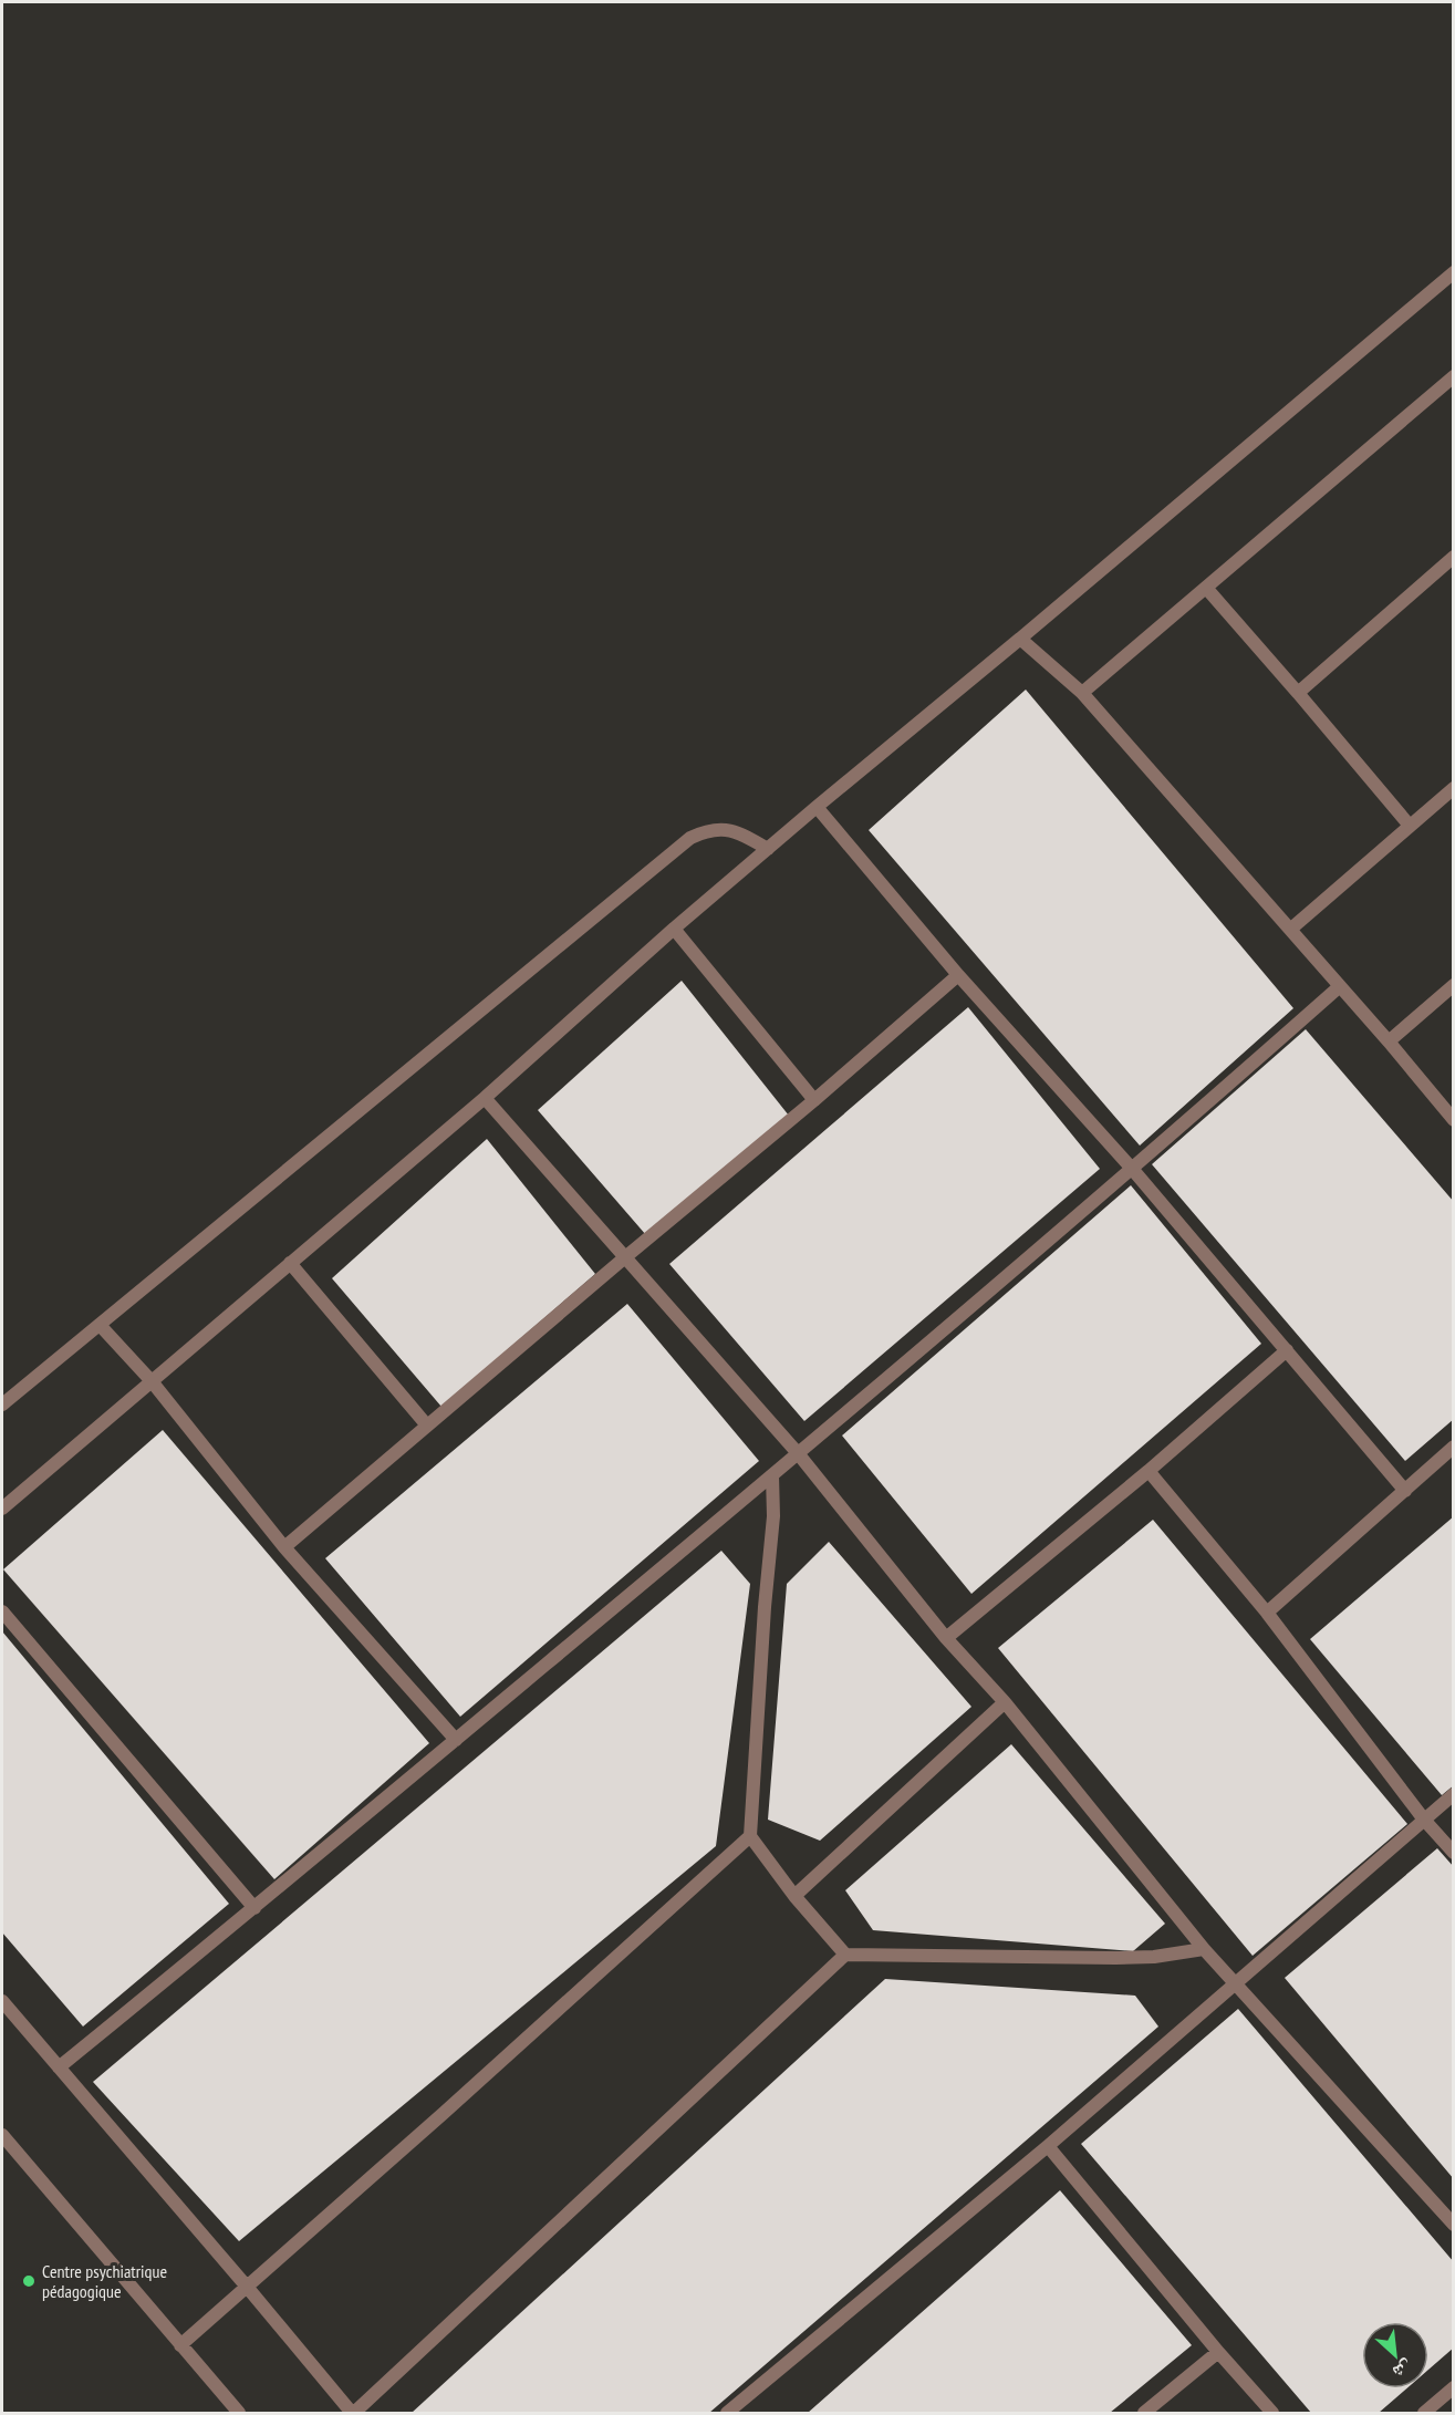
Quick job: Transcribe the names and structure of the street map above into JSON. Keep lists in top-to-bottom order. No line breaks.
{"places":["Centre psychiatrique pédagogique"],"north":"bottom right"}
